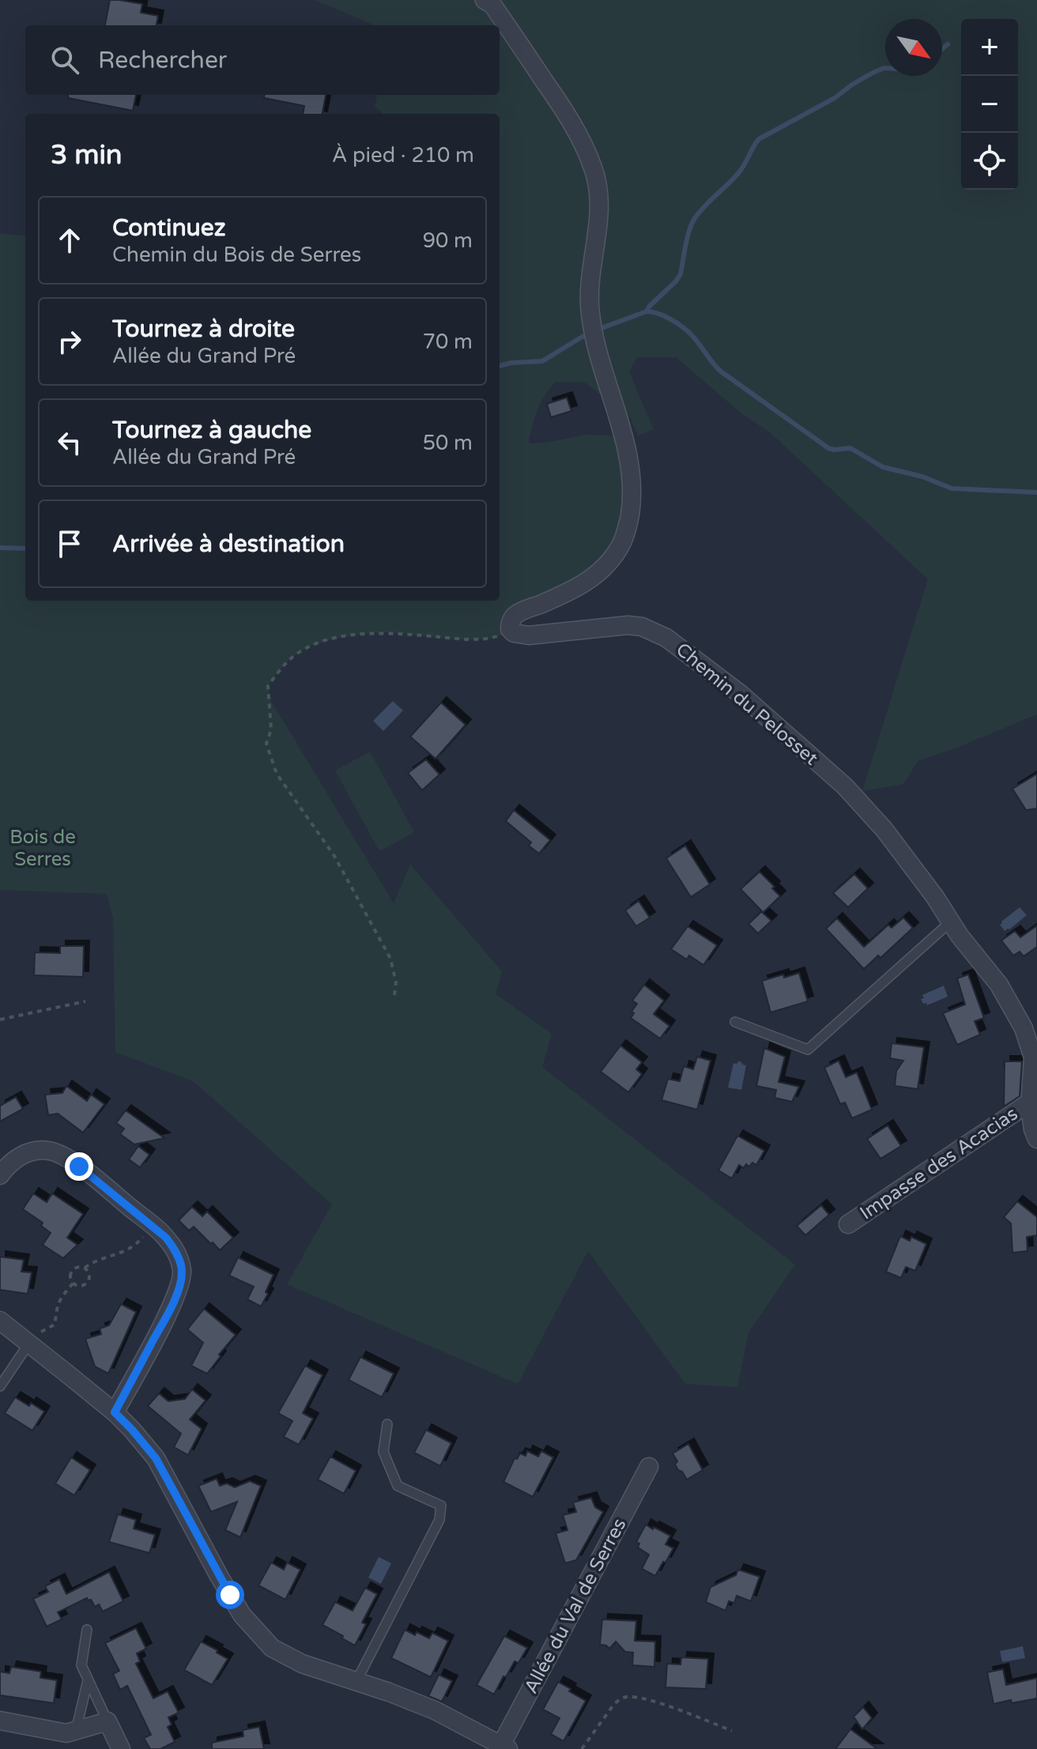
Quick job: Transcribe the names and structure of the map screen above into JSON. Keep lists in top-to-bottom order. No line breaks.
{"streets":{"street":["Chemin du Pelosset","Impasse des Acacias","Allée du Val de Serres"]},"crossings":[["Chemin du Pelosset","Impasse des Acacias"]],"parks":["Bois de Serres"],"north":"bottom right","page":{"map_buttons":["+","−"],"search":"Rechercher","heading":["3 min","À pied · 210 m"],"list":[["Continuez","Chemin du Bois de Serres","90 m"],["Tournez à droite","Allée du Grand Pré","70 m"],["Tournez à gauche","Allée du Grand Pré","50 m"],"Arrivée à destination"]}}
